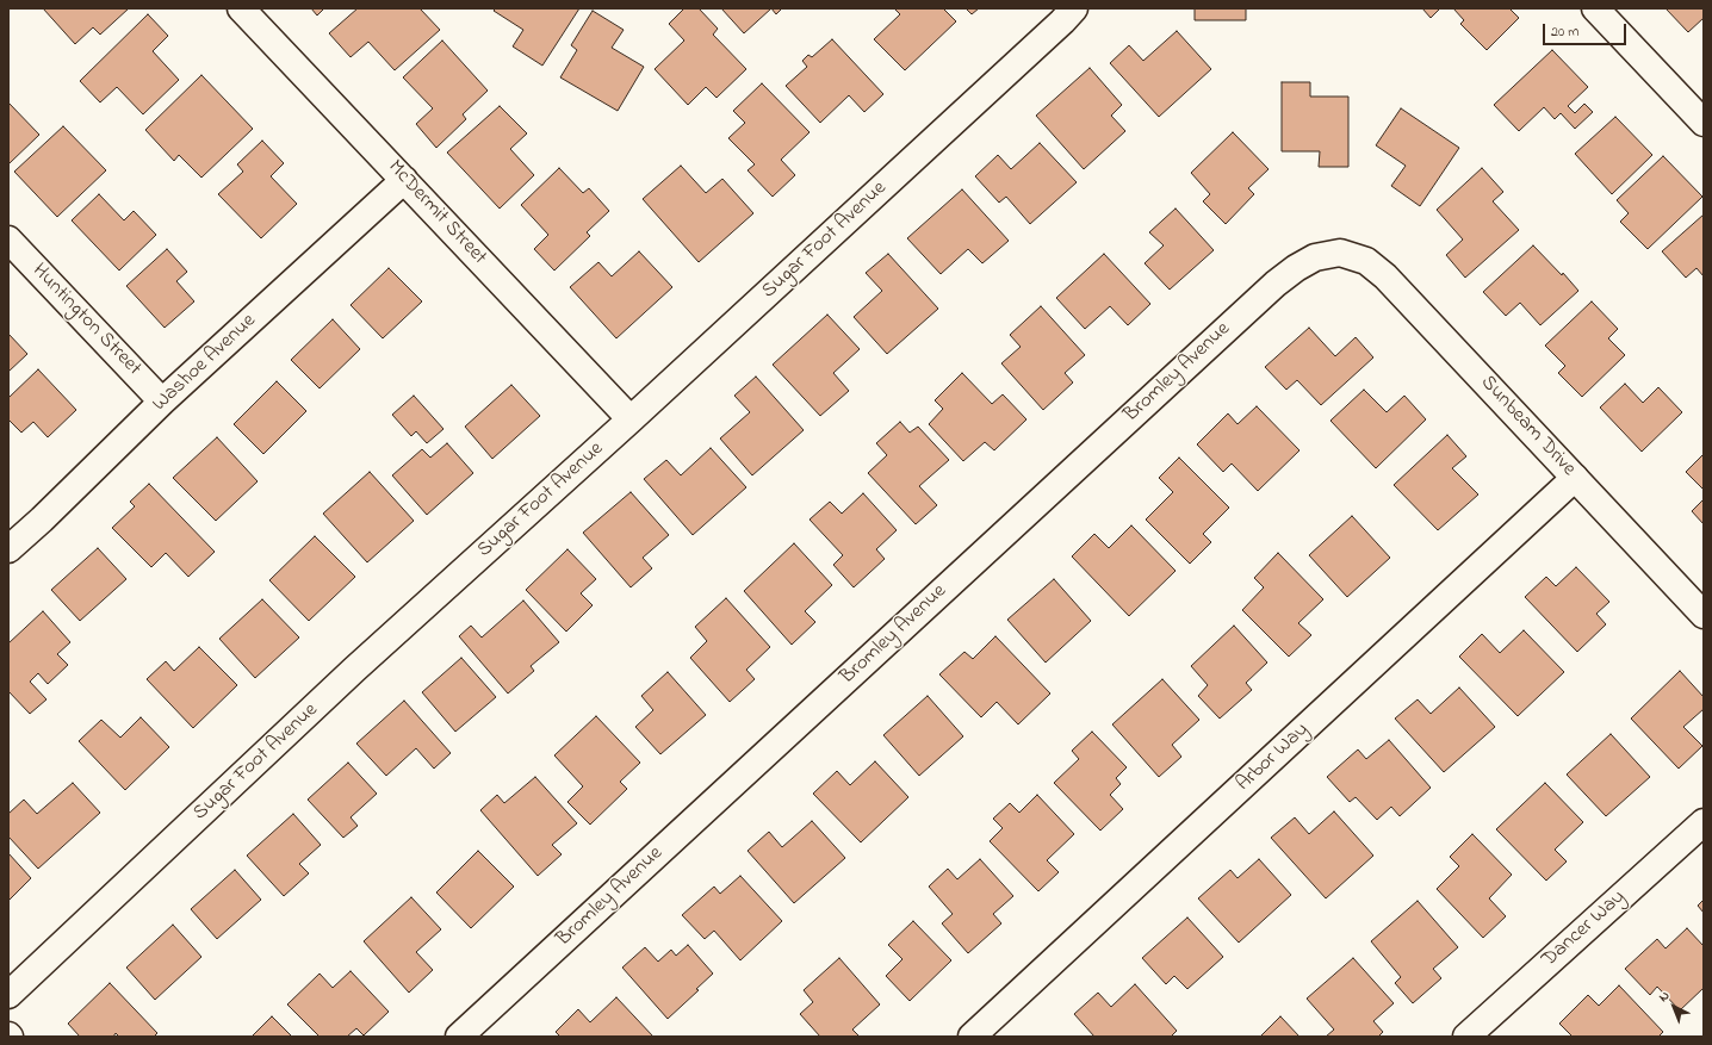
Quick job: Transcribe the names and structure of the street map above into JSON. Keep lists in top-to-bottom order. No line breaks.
{"streets":{"street":["McDermit Street","Sugar Foot Avenue","Huntington Street","Washoe Avenue","Bromley Avenue","Sunbeam Drive","Arbor Way","Dancer Way"]},"crossings":[["McDermit Street","Sugar Foot Avenue"],["McDermit Street","Washoe Avenue"],["Huntington Street","Washoe Avenue"],["Bromley Avenue","Sunbeam Drive"],["Sunbeam Drive","Arbor Way"]],"scale_bar":"20 m","north":"top left"}
